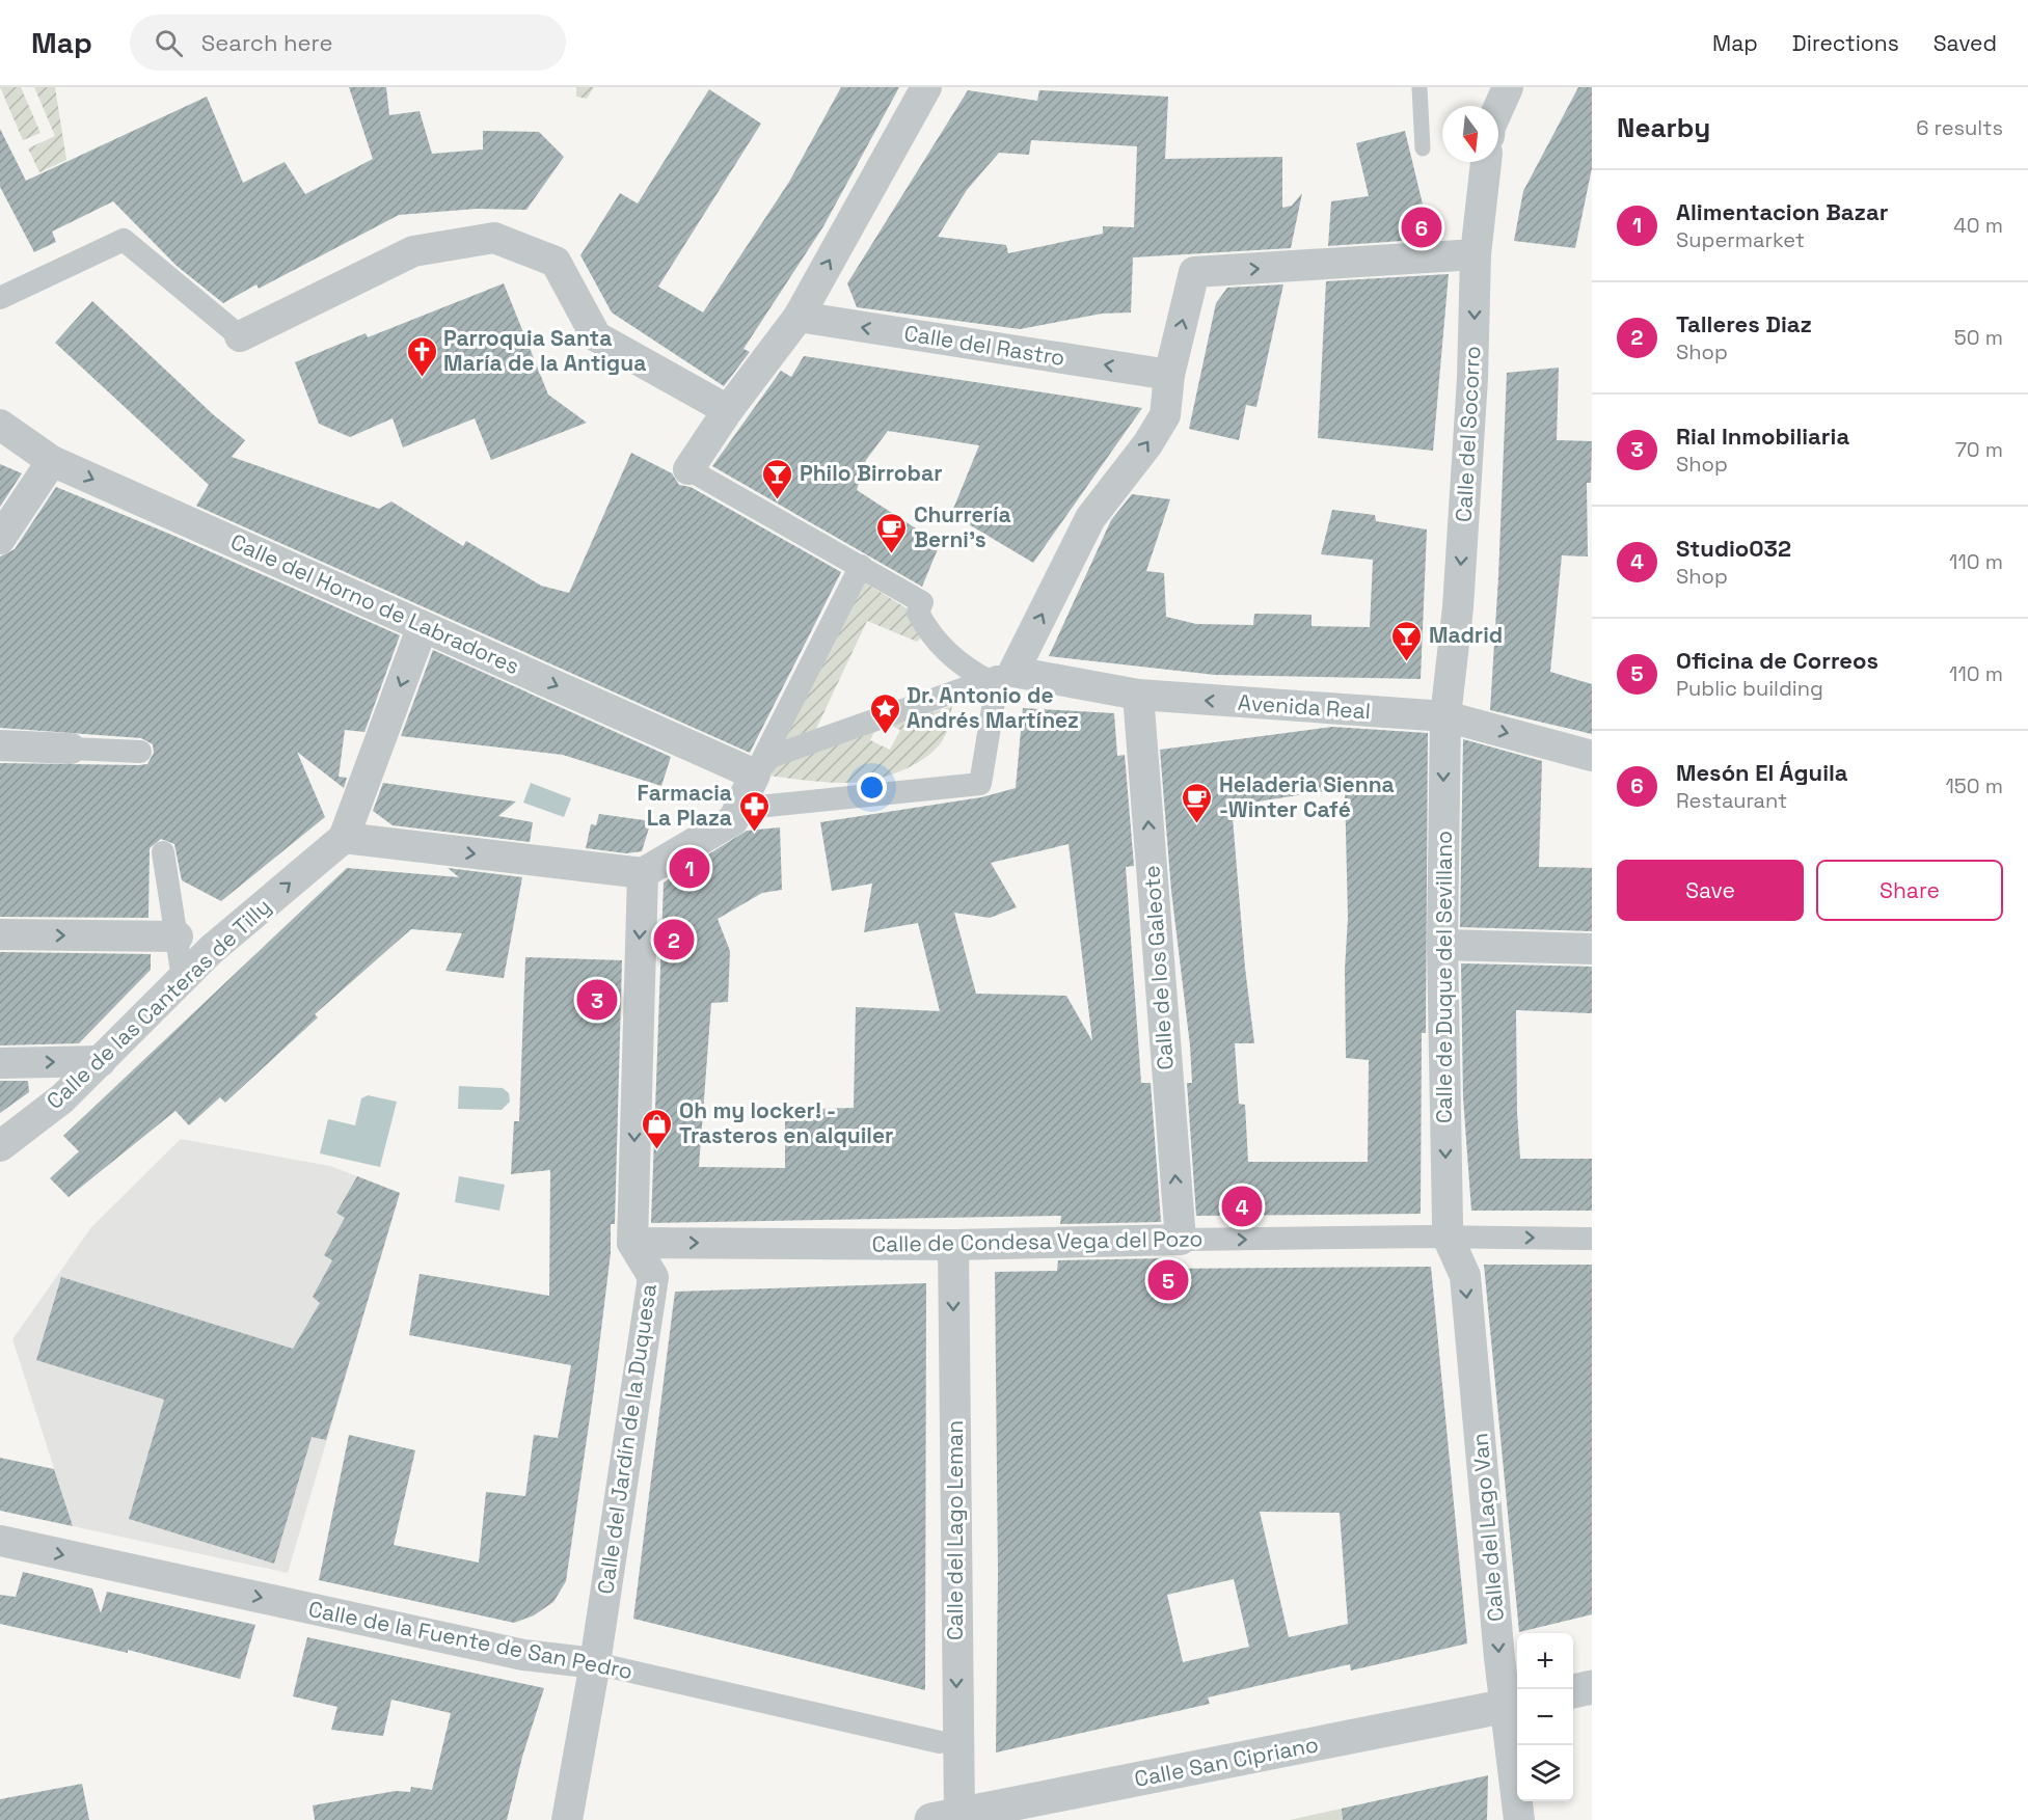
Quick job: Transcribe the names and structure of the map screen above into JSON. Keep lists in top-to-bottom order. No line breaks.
{"streets":{"street":["Calle del Rastro","Calle del Socorro","Calle del Horno de Labradores","Avenida Real","Calle de los Galeote","Calle de Duque del Sevillano","Calle de las Canteras de Tilly","Calle de Condesa Vega del Pozo","Calle del Jardín de la Duquesa","Calle del Lago Van","Calle del Lago Leman","Calle de la Fuente de San Pedro","Calle San Cipriano"]},"crossings":[["Calle del Socorro","Avenida Real"],["Calle del Socorro","Calle de Duque del Sevillano"],["Avenida Real","Calle de los Galeote"],["Avenida Real","Calle de Duque del Sevillano"],["Calle de los Galeote","Calle de Condesa Vega del Pozo"],["Calle de Duque del Sevillano","Calle de Condesa Vega del Pozo"],["Calle de Duque del Sevillano","Calle del Lago Van"],["Calle de Condesa Vega del Pozo","Calle del Jardín de la Duquesa"],["Calle de Condesa Vega del Pozo","Calle del Lago Van"],["Calle de Condesa Vega del Pozo","Calle del Lago Leman"],["Calle del Jardín de la Duquesa","Calle de la Fuente de San Pedro"],["Calle del Lago Van","Calle San Cipriano"],["Calle del Lago Leman","Calle San Cipriano"]],"one_way":["Calle del Rastro","Calle del Socorro","Calle de los Galeote","Calle de Duque del Sevillano","Calle de las Canteras de Tilly","Calle de Condesa Vega del Pozo","Calle del Lago Van","Calle del Lago Leman","Calle de la Fuente de San Pedro"],"places":{"church":["Parroquia Santa María de la Antigua"],"bar":["Philo Birrobar","Madrid"],"cafe":["Churrería Berni's","Heladeria Sienna -Winter Café"],"place":["Dr. Antonio de Andrés Martínez"],"pharmacy":["Farmacia La Plaza"],"shop":["Oh my locker! - Trasteros en alquiler"]},"north":"bottom","page":{"header":"Map","search":"Search here","nav":["Map","Directions","Saved"],"heading":["Nearby","6 results"],"list":[{"mark":"1","name":"Alimentacion Bazar","note":"Supermarket","value":"40 m"},{"mark":"2","name":"Talleres Diaz","note":"Shop","value":"50 m"},{"mark":"3","name":"Rial Inmobiliaria","note":"Shop","value":"70 m"},{"mark":"4","name":"Studio032","note":"Shop","value":"110 m"},{"mark":"5","name":"Oficina de Correos","note":"Public building","value":"110 m"},{"mark":"6","name":"Mesón El Águila","note":"Restaurant","value":"150 m"}],"pins":["6","1","2","3","4","5"],"buttons":["Save","Share"],"map_buttons":["+","−"]}}
